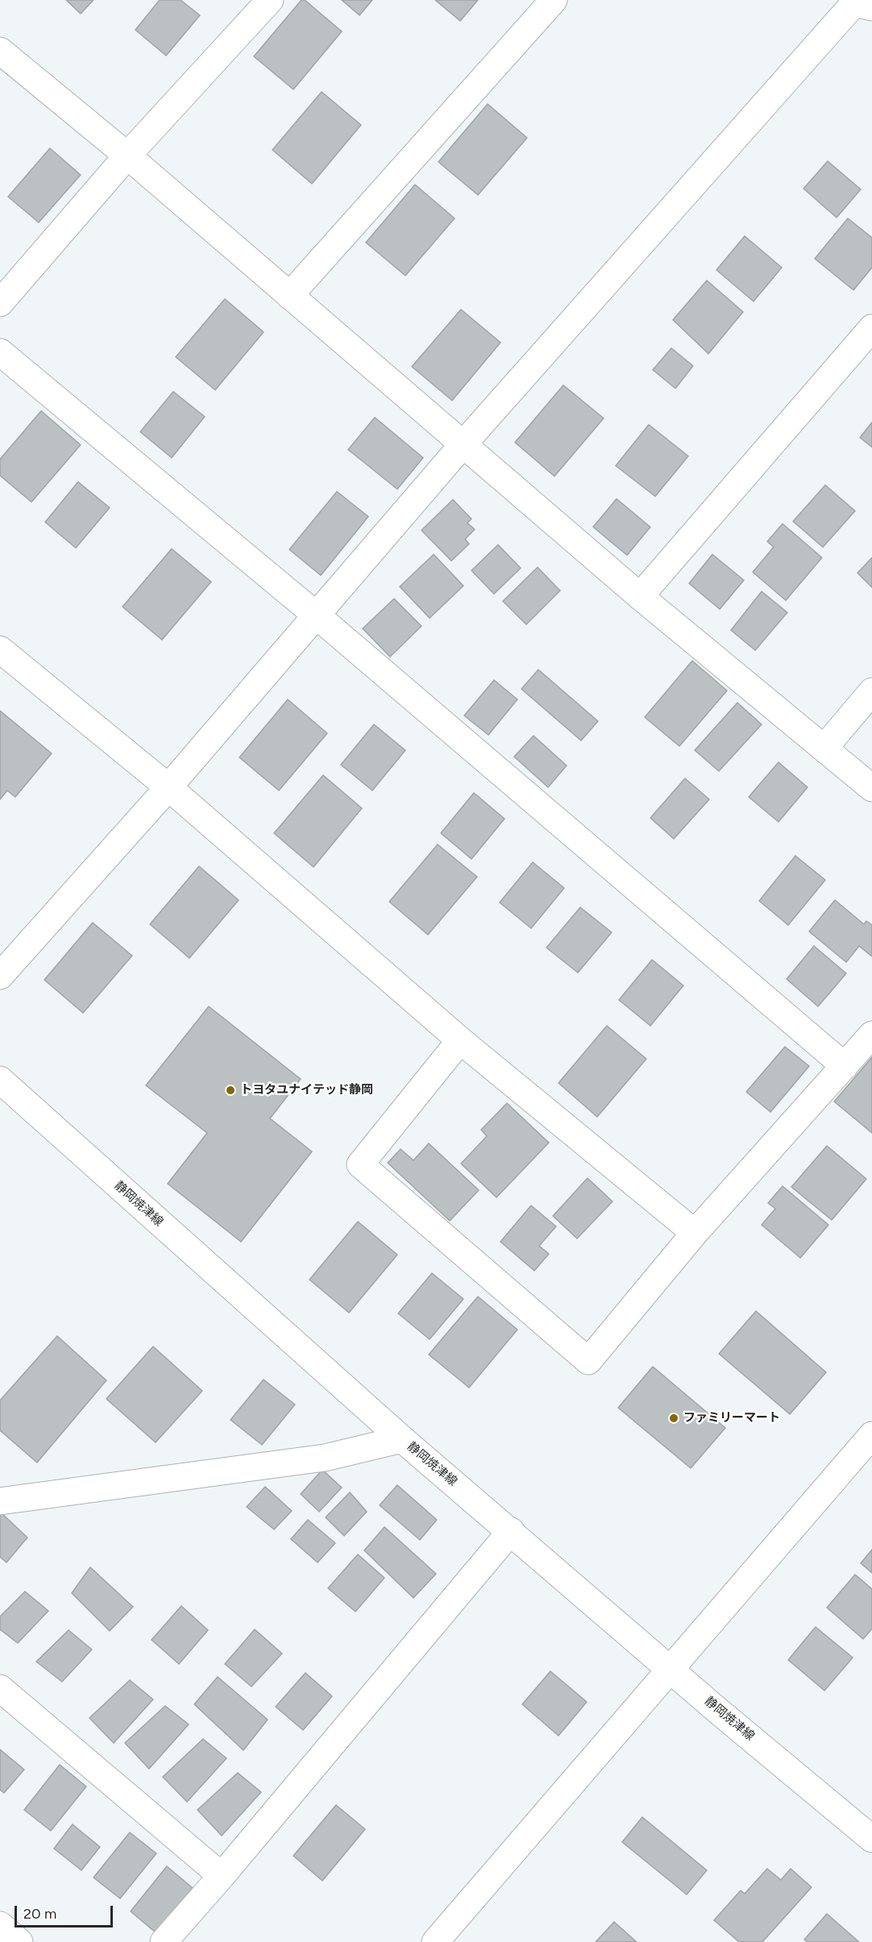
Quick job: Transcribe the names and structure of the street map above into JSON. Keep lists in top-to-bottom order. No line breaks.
{"streets":{"street":["静岡焼津線"]},"places":["トヨタユナイテッド静岡","ファミリーマート"],"scale_bar":"20 m"}
